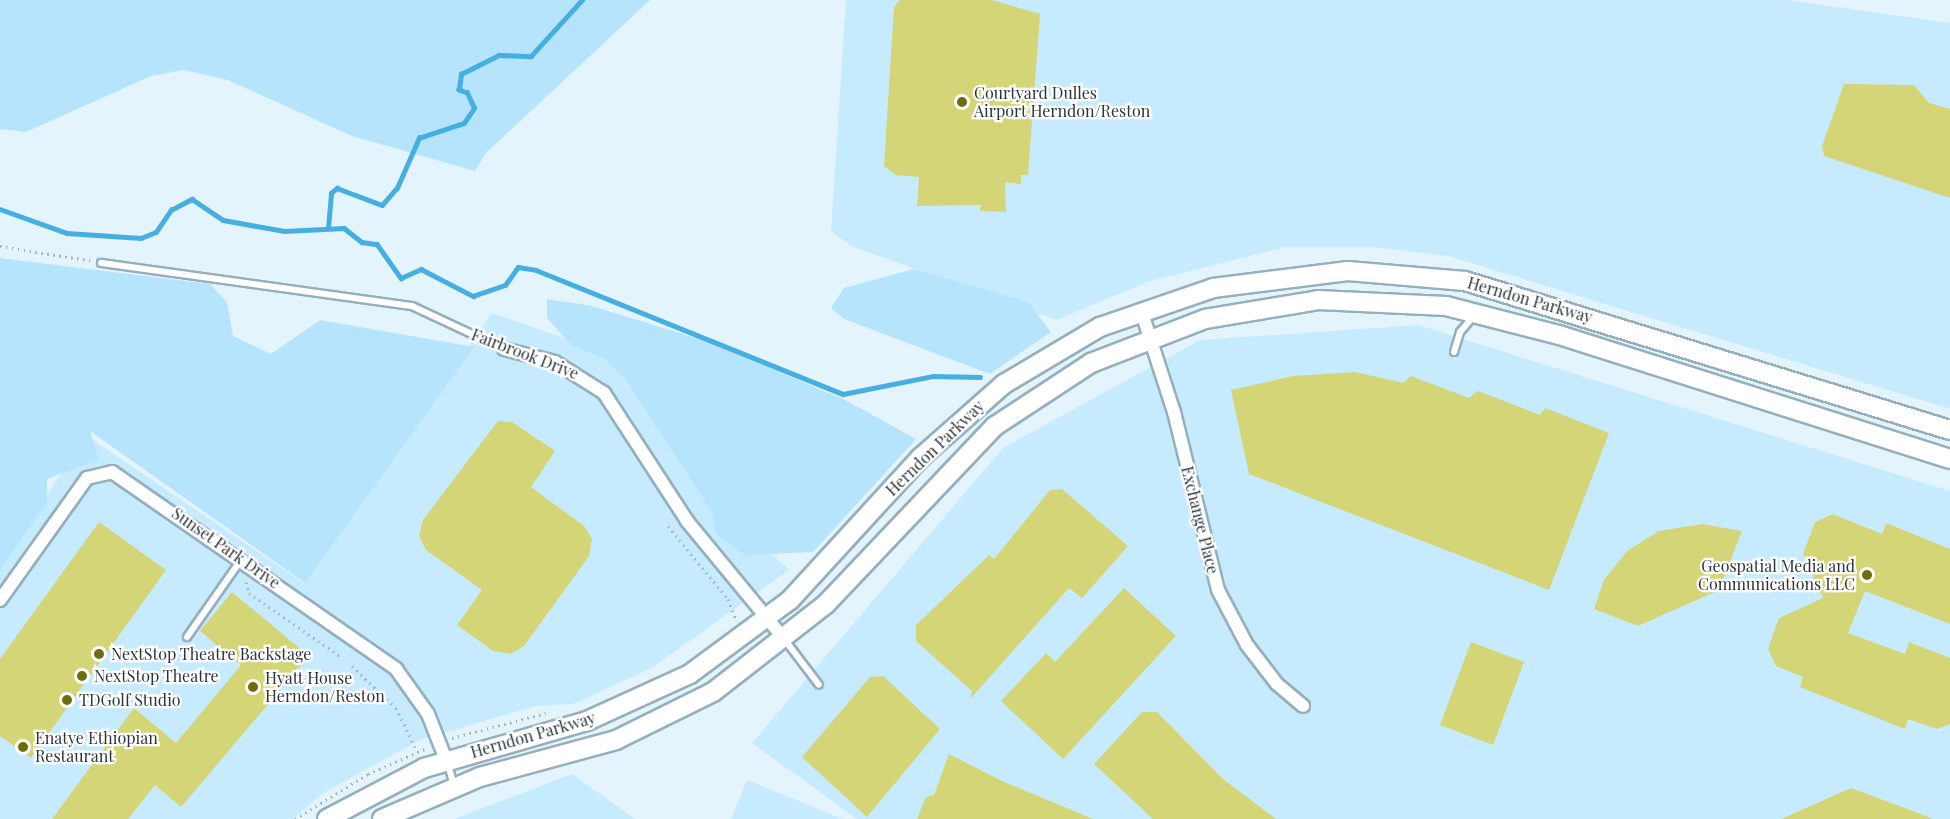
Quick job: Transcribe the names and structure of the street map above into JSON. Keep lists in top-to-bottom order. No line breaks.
{"streets":{"main road":["Herndon Parkway"],"street":["Fairbrook Drive","Exchange Place","Sunset Park Drive"]},"crossings":[["Herndon Parkway","Fairbrook Drive"],["Herndon Parkway","Exchange Place"],["Herndon Parkway","Sunset Park Drive"]],"places":["Courtyard Dulles Airport Herndon/Reston","Geospatial Media and Communications LLC","NextStop Theatre Backstage","NextStop Theatre","Hyatt House Herndon/Reston","TDGolf Studio","Enatye Ethiopian Restaurant"]}
